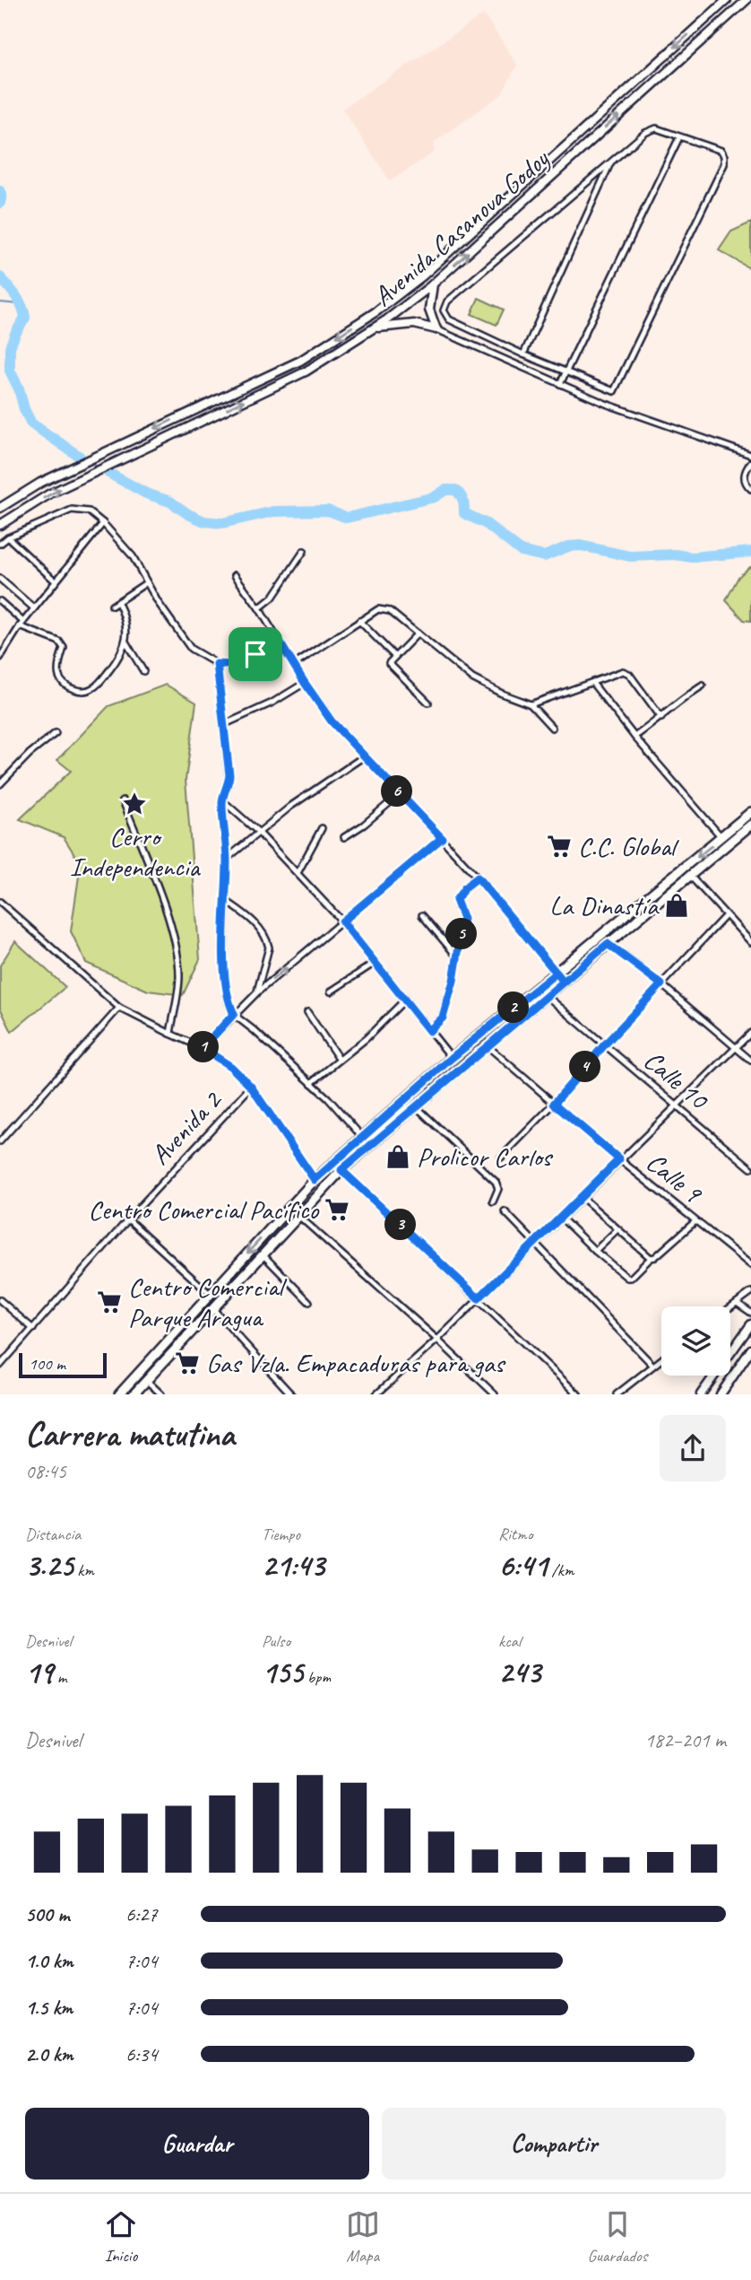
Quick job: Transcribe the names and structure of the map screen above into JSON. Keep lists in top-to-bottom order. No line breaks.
{"streets":{"street":["Avenida Casanova Godoy","Calle 10","Avenida 2","Calle 9"]},"places":{"place":["Cerro Independencia"],"supermarket":["C.C. Global","Centro Comercial Pacífico","Centro Comercial Parque Aragua","Gas Vzla. Empacaduras para gas"],"shop":["La Dinastía","Prolicor Carlos"]},"scale_bar":"100 m","page":{"pins":["6","5","2","1","4","3"],"scale":"100 m","heading":["Carrera matutina","08:45"],"stats":[["Distancia","3.25 km"],["Tiempo","21:43"],["Ritmo","6:41 /km"],["Desnivel","19 m"],["Pulso","155 bpm"],["kcal","243"]],"chart":["Desnivel","182–201 m"],"list":[{"name":"500 m","note":"6:27"},{"name":"1.0 km","note":"7:04"},{"name":"1.5 km","note":"7:04"},{"name":"2.0 km","note":"6:34"}],"buttons":["Guardar","Compartir"],"tabs":["Inicio","Mapa","Guardados"]}}
